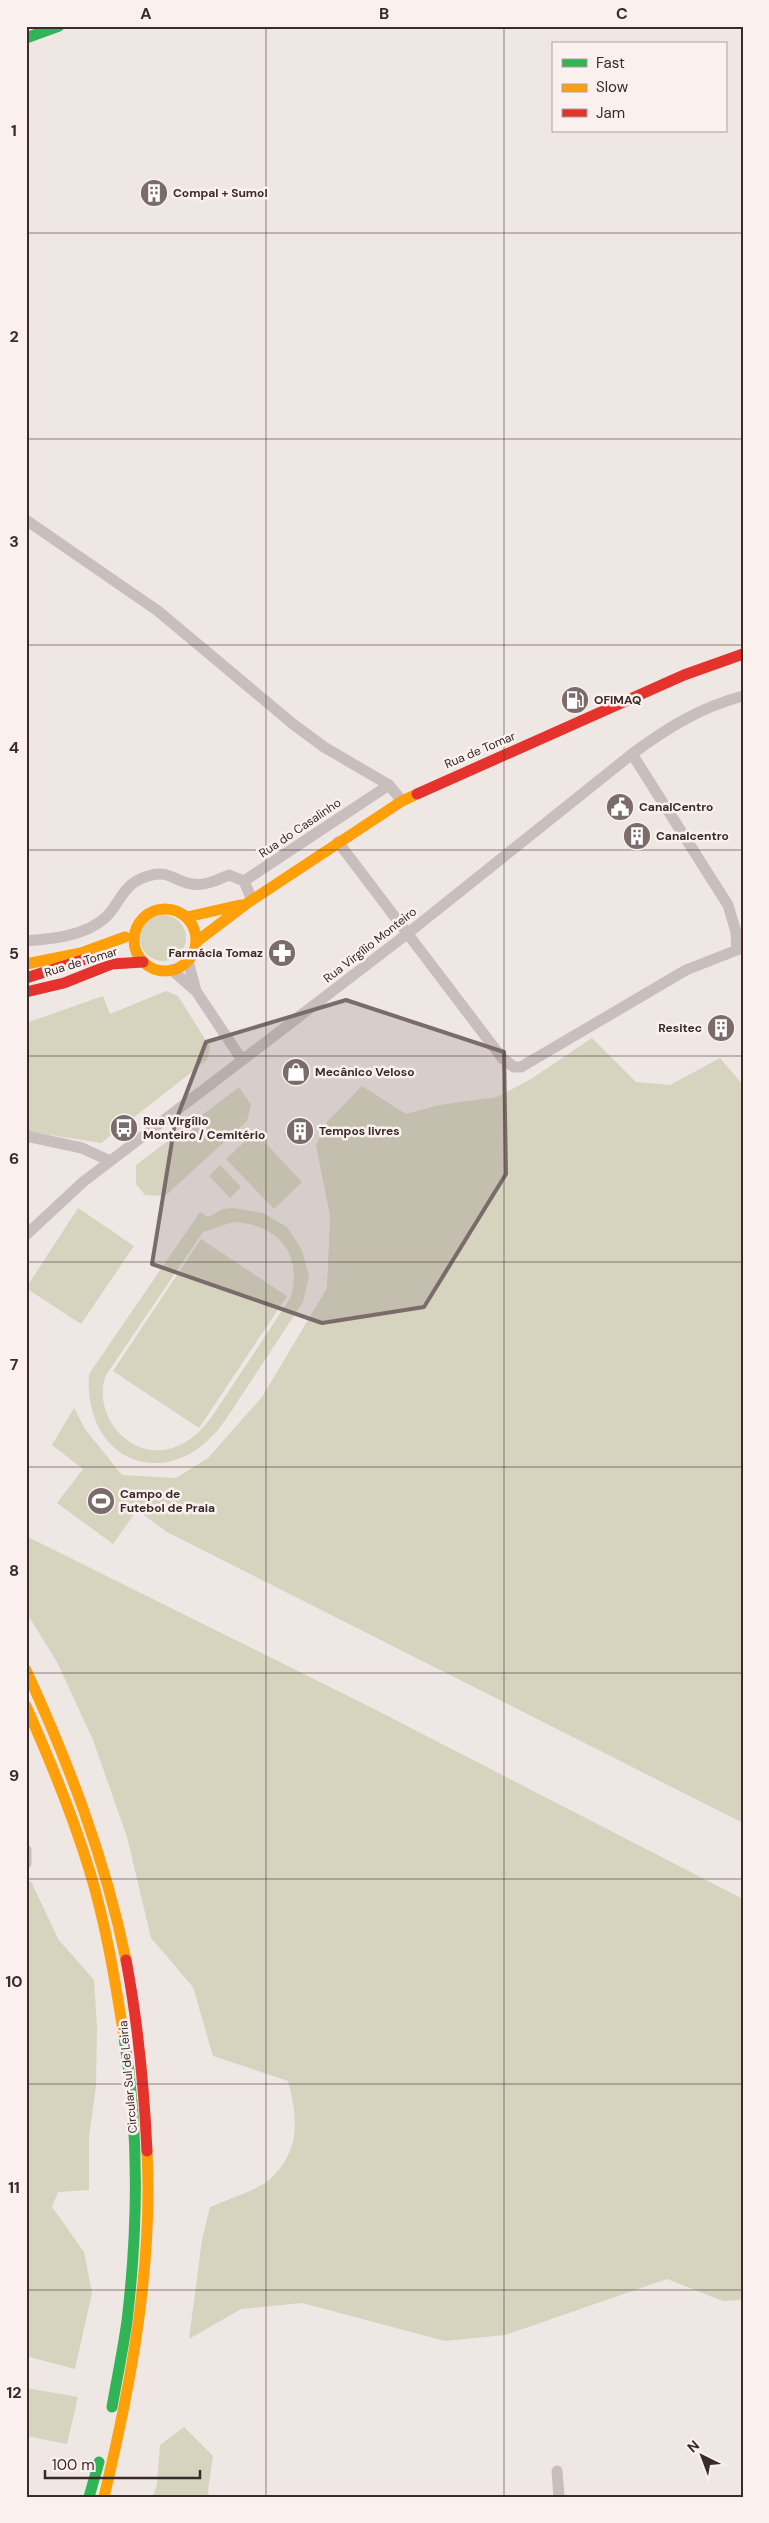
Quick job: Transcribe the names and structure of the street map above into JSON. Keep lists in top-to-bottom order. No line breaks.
{"streets":{"main road":["Rua de Tomar","Circular Sul de Leiria"],"street":["Rua do Casalinho","Rua Virgílio Monteiro"]},"places":{"building":["Compal + Sumol","Canalcentro","Resitec","Tempos livres"],"fuel station":["OFIMAQ"],"public building":["CanalCentro"],"pharmacy":["Farmácia Tomaz"],"shop":["Mecânico Veloso"],"bus stop":["Rua Virgílio Monteiro / Cemitério"],"sports":["Campo de Futebol de Praia"]},"legend":["Fast","Slow","Jam"],"scale_bar":"100 m","north":"top left","grid":{"columns":["A","B","C"],"rows":["1","2","3","4","5","6","7","8","9","10","11","12"]}}
